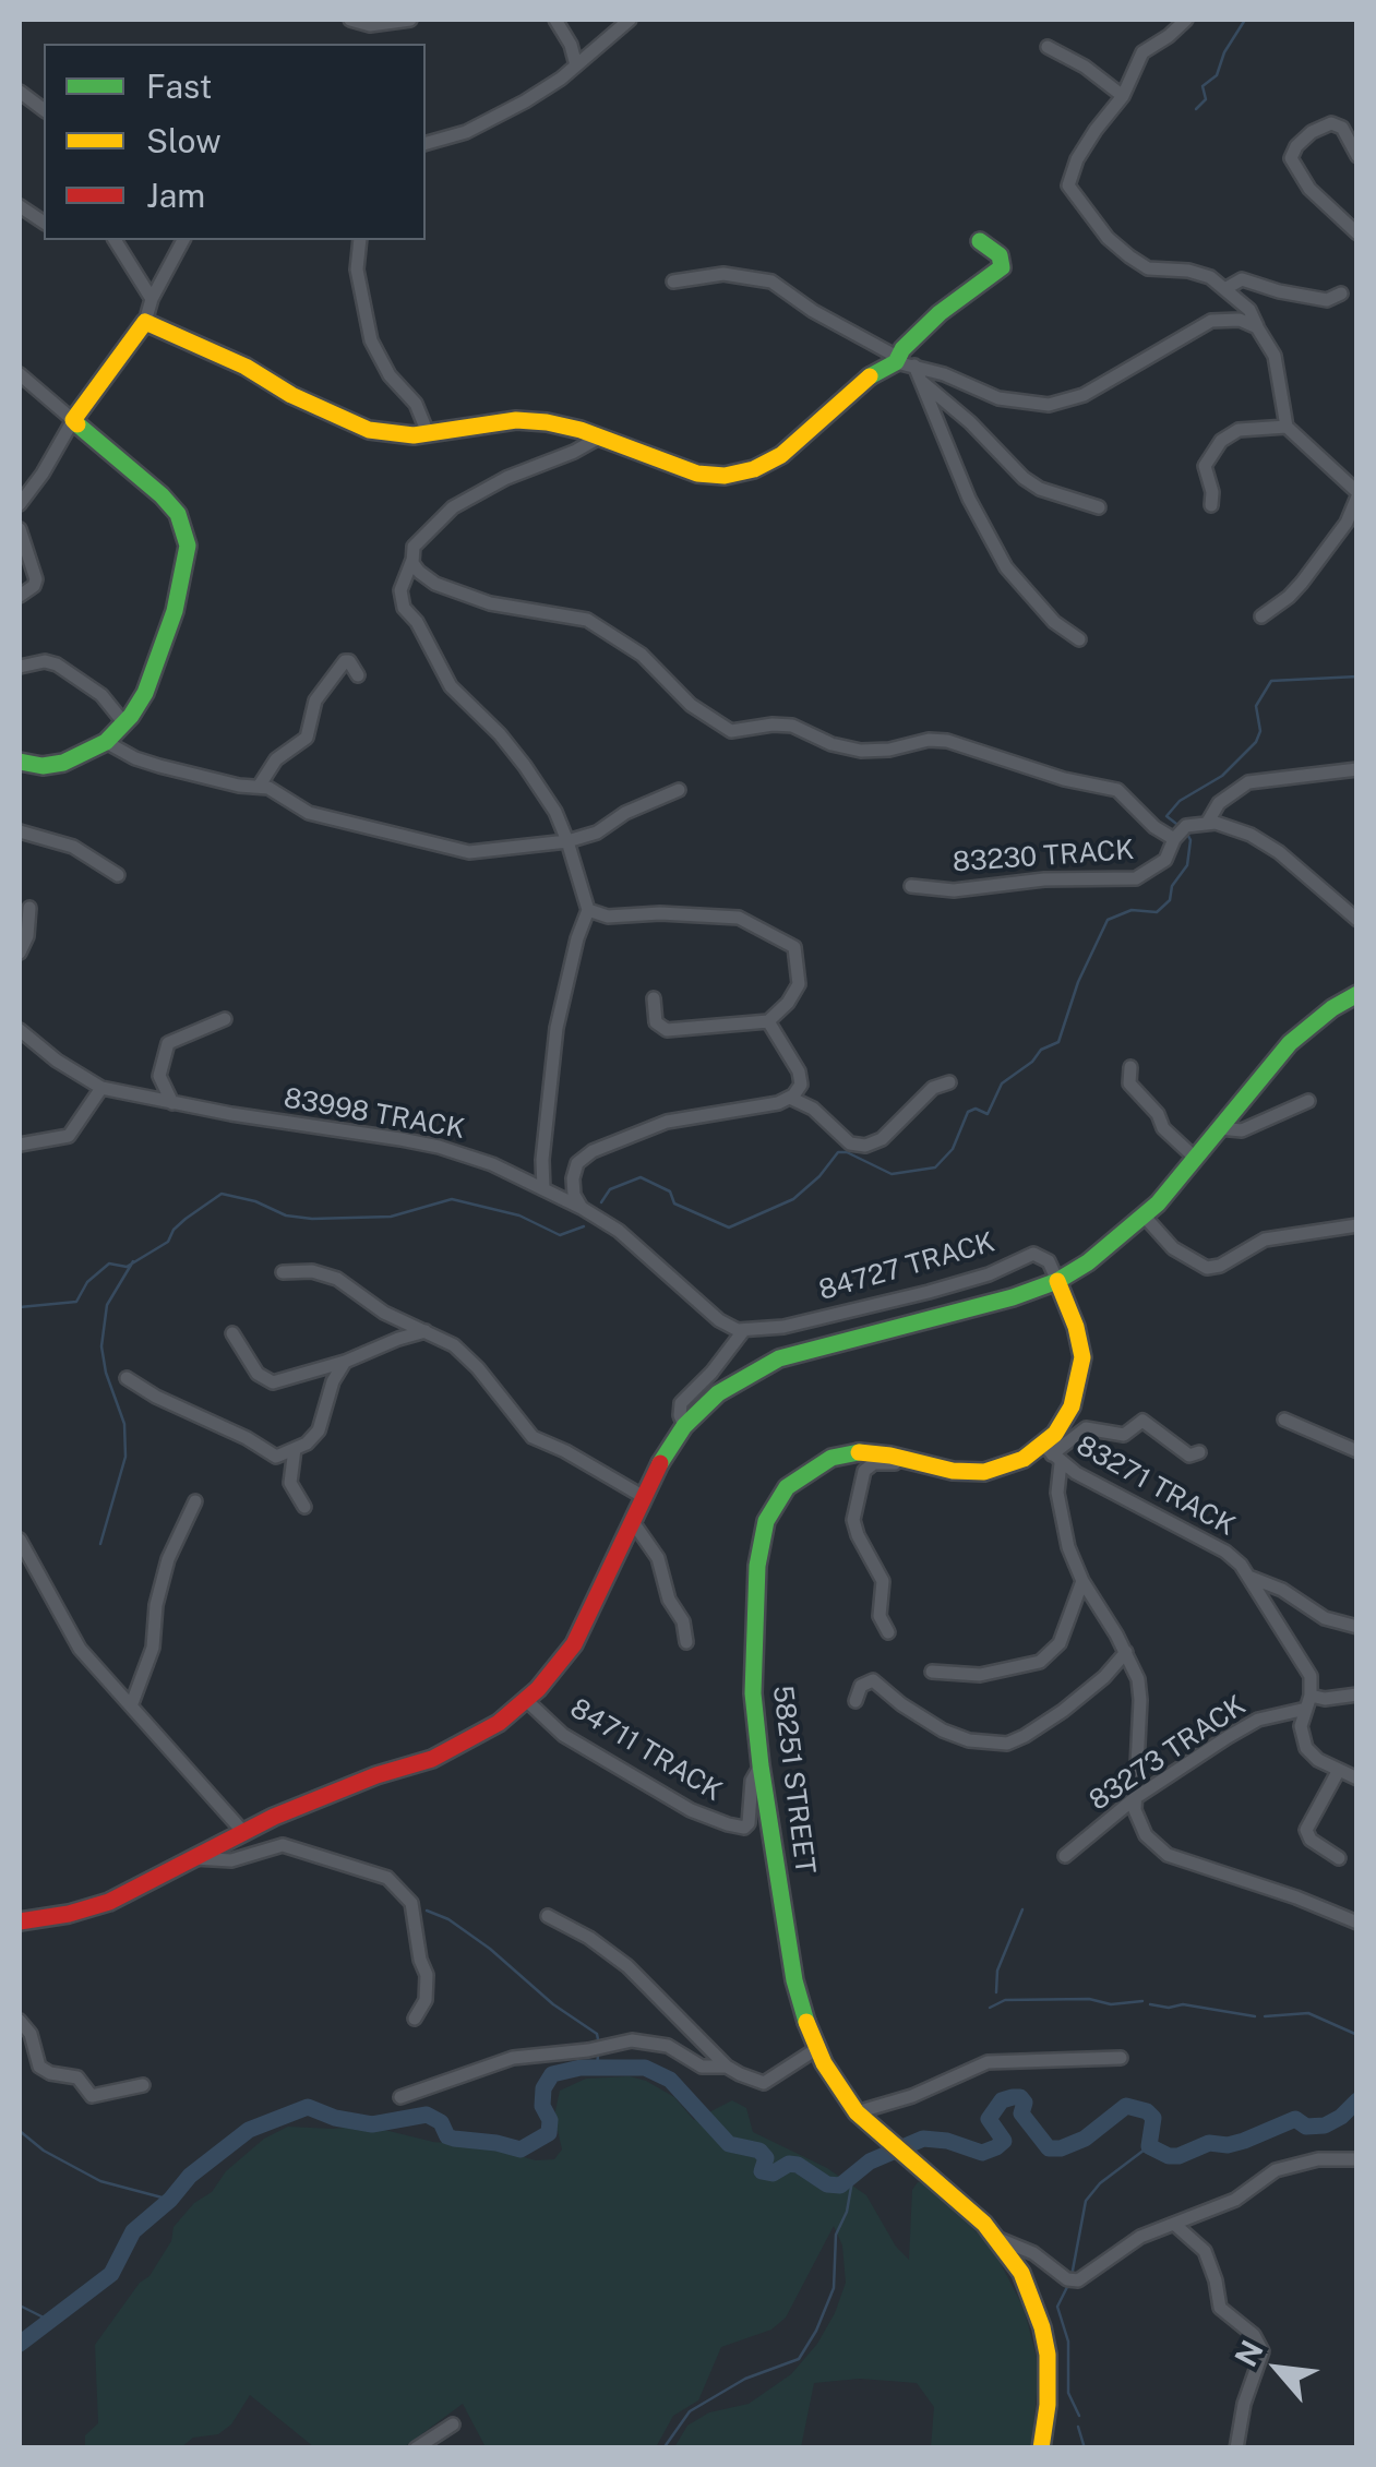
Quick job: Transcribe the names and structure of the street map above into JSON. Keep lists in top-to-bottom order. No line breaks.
{"streets":{"street":["83230 TRACK","83998 TRACK","84727 TRACK","83271 TRACK","84711 TRACK","83273 TRACK","58251 STREET"]},"crossings":[["83998 TRACK","84727 TRACK"],["83271 TRACK","83273 TRACK"],["83271 TRACK","58251 STREET"],["84711 TRACK","58251 STREET"]],"legend":["Fast","Slow","Jam"],"north":"top left"}
